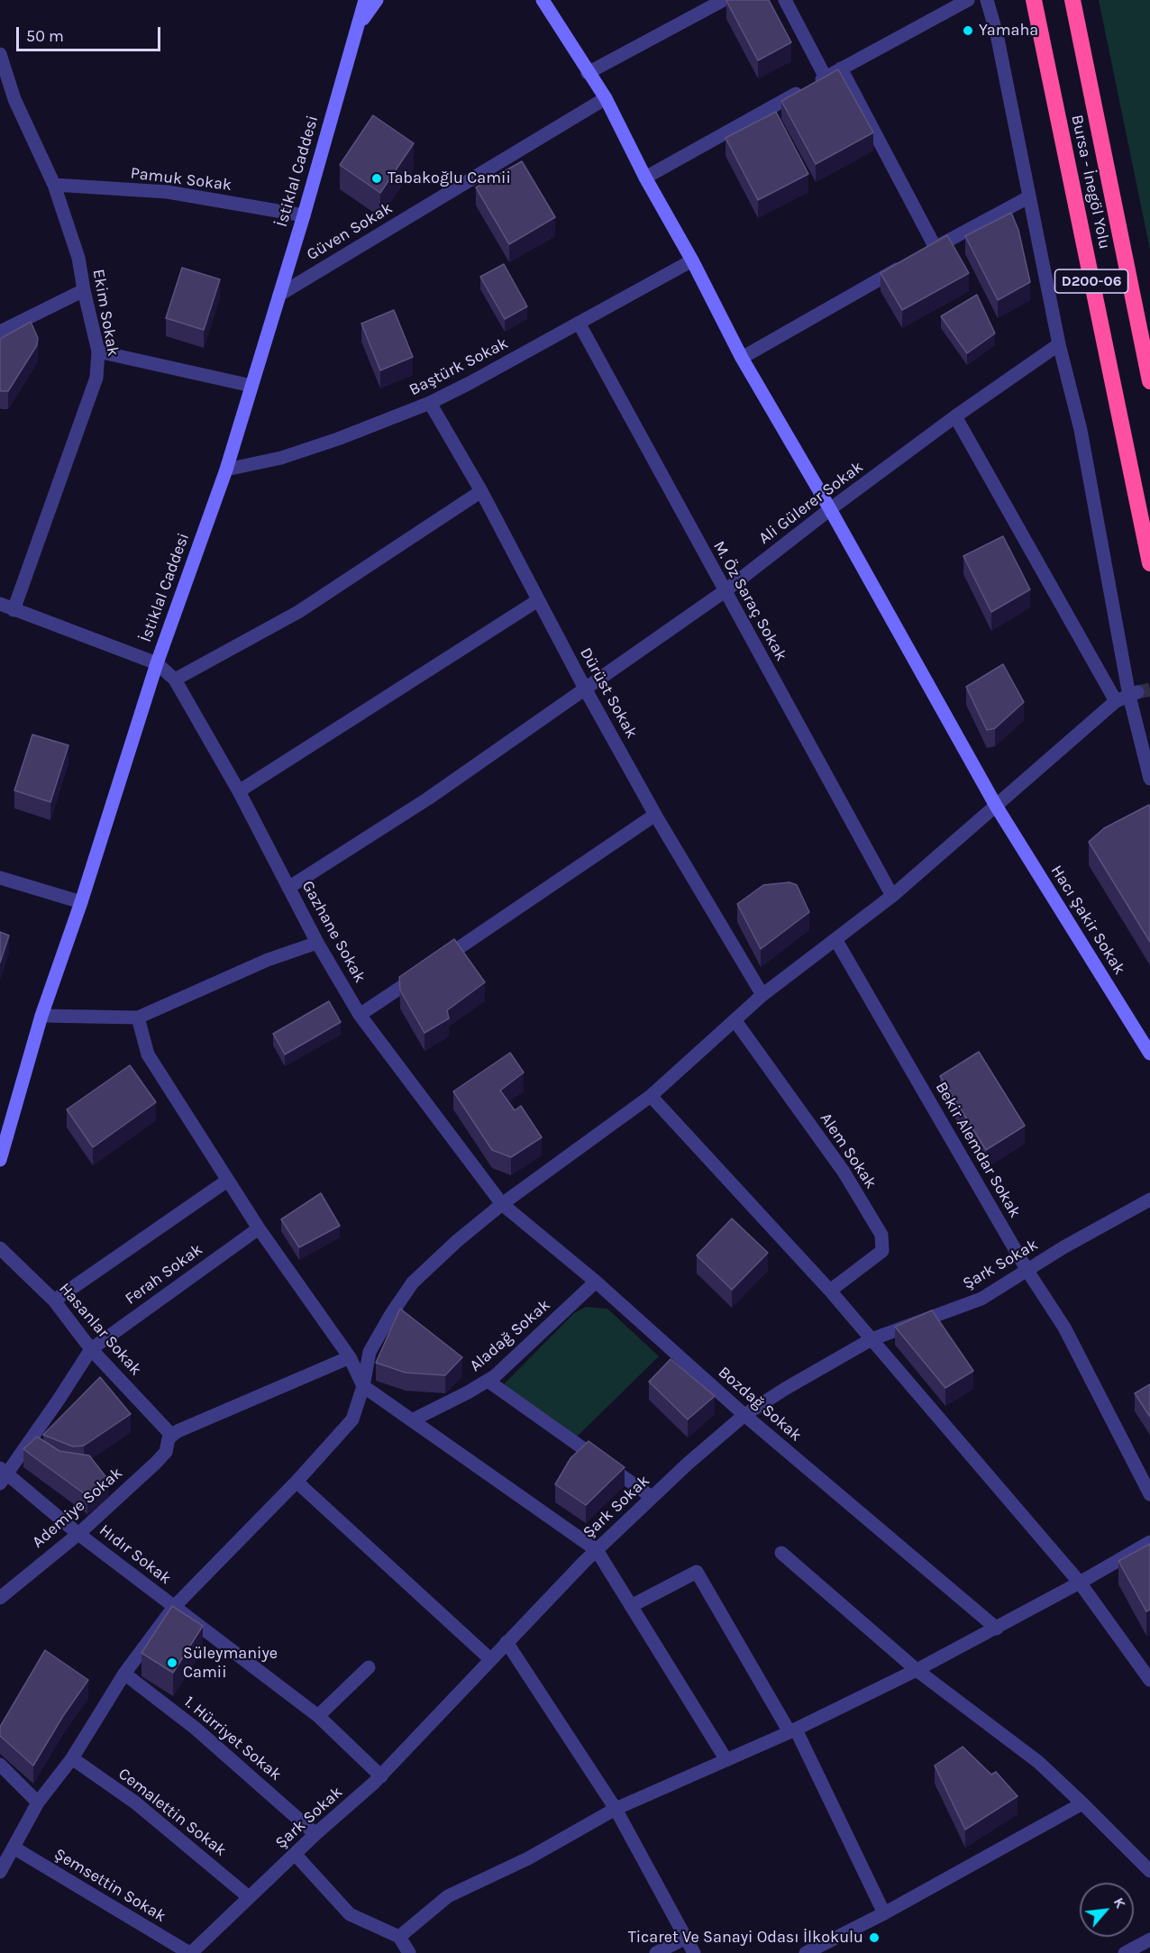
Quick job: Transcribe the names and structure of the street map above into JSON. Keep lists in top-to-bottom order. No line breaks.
{"streets":{"highway":["Bursa - İnegöl Yolu","D200-06"],"main road":["İstiklal Caddesi","Hacı Şakir Sokak"],"street":["Pamuk Sokak","Güven Sokak","Ekim Sokak","Baştürk Sokak","Ali Gülerer Sokak","M. Öz Saraç Sokak","Dürüst Sokak","Gazhane Sokak","Bekir Alemdar Sokak","Alem Sokak","Şark Sokak","Ferah Sokak","Hasanlar Sokak","Aladağ Sokak","Bozdağ Sokak","Ademiye Sokak","Hıdır Sokak","1. Hürriyet Sokak","Cemalettin Sokak","Şemsettin Sokak"]},"crossings":[["İstiklal Caddesi","Pamuk Sokak"],["İstiklal Caddesi","Güven Sokak"],["İstiklal Caddesi","Baştürk Sokak"],["İstiklal Caddesi","Gazhane Sokak"],["Pamuk Sokak","Ekim Sokak"],["Güven Sokak","Hacı Şakir Sokak"],["Baştürk Sokak","M. Öz Saraç Sokak"],["Baştürk Sokak","Dürüst Sokak"],["Baştürk Sokak","Hacı Şakir Sokak"],["Ali Gülerer Sokak","M. Öz Saraç Sokak"],["Ali Gülerer Sokak","Dürüst Sokak"],["Ali Gülerer Sokak","Hacı Şakir Sokak"],["Ali Gülerer Sokak","Gazhane Sokak"],["Gazhane Sokak","Bozdağ Sokak"],["Bekir Alemdar Sokak","Şark Sokak"],["Şark Sokak","Bozdağ Sokak"],["Şark Sokak","Hıdır Sokak"],["Şark Sokak","1. Hürriyet Sokak"],["Şark Sokak","Cemalettin Sokak"],["Şark Sokak","Şemsettin Sokak"],["Ferah Sokak","Hasanlar Sokak"],["Hasanlar Sokak","Ademiye Sokak"],["Aladağ Sokak","Bozdağ Sokak"],["Ademiye Sokak","Hıdır Sokak"]],"places":["Yamaha","Tabakoğlu Camii","Süleymaniye Camii","Ticaret Ve Sanayi Odası İlkokulu"],"scale_bar":"50 m","north":"top right"}
